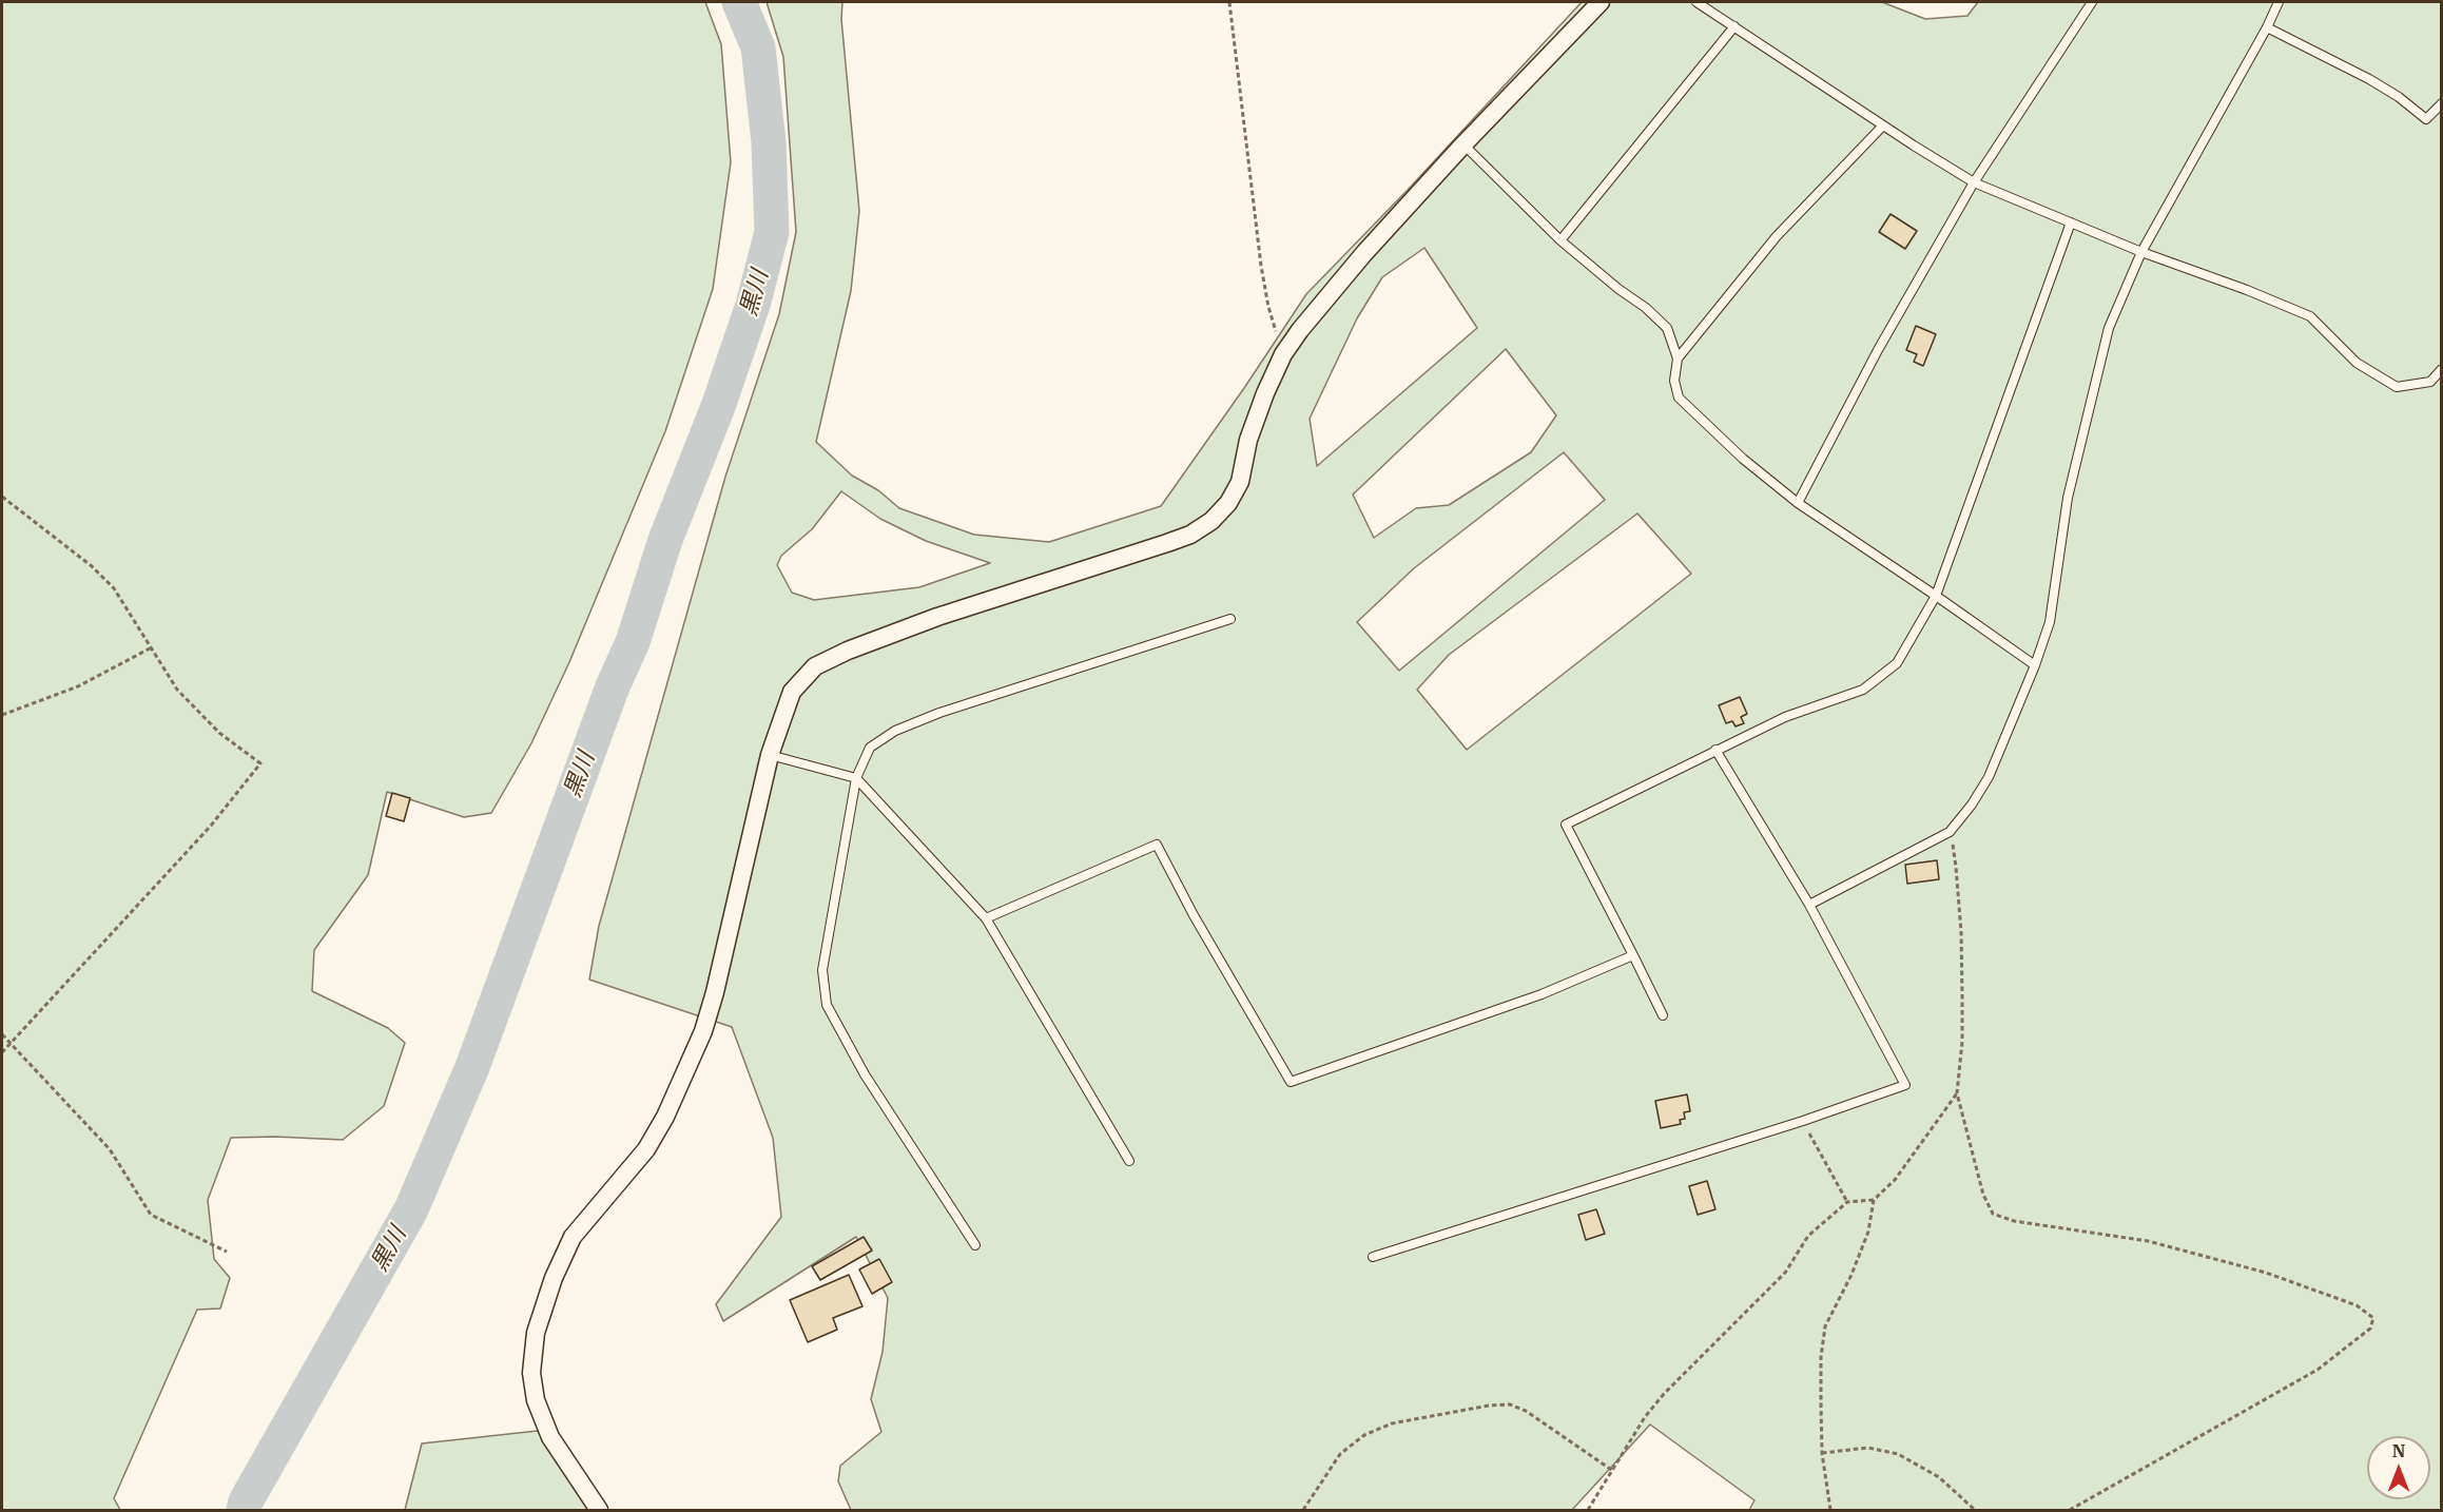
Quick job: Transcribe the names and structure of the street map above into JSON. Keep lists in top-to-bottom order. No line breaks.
{"water":["黒川"],"north":"top"}
